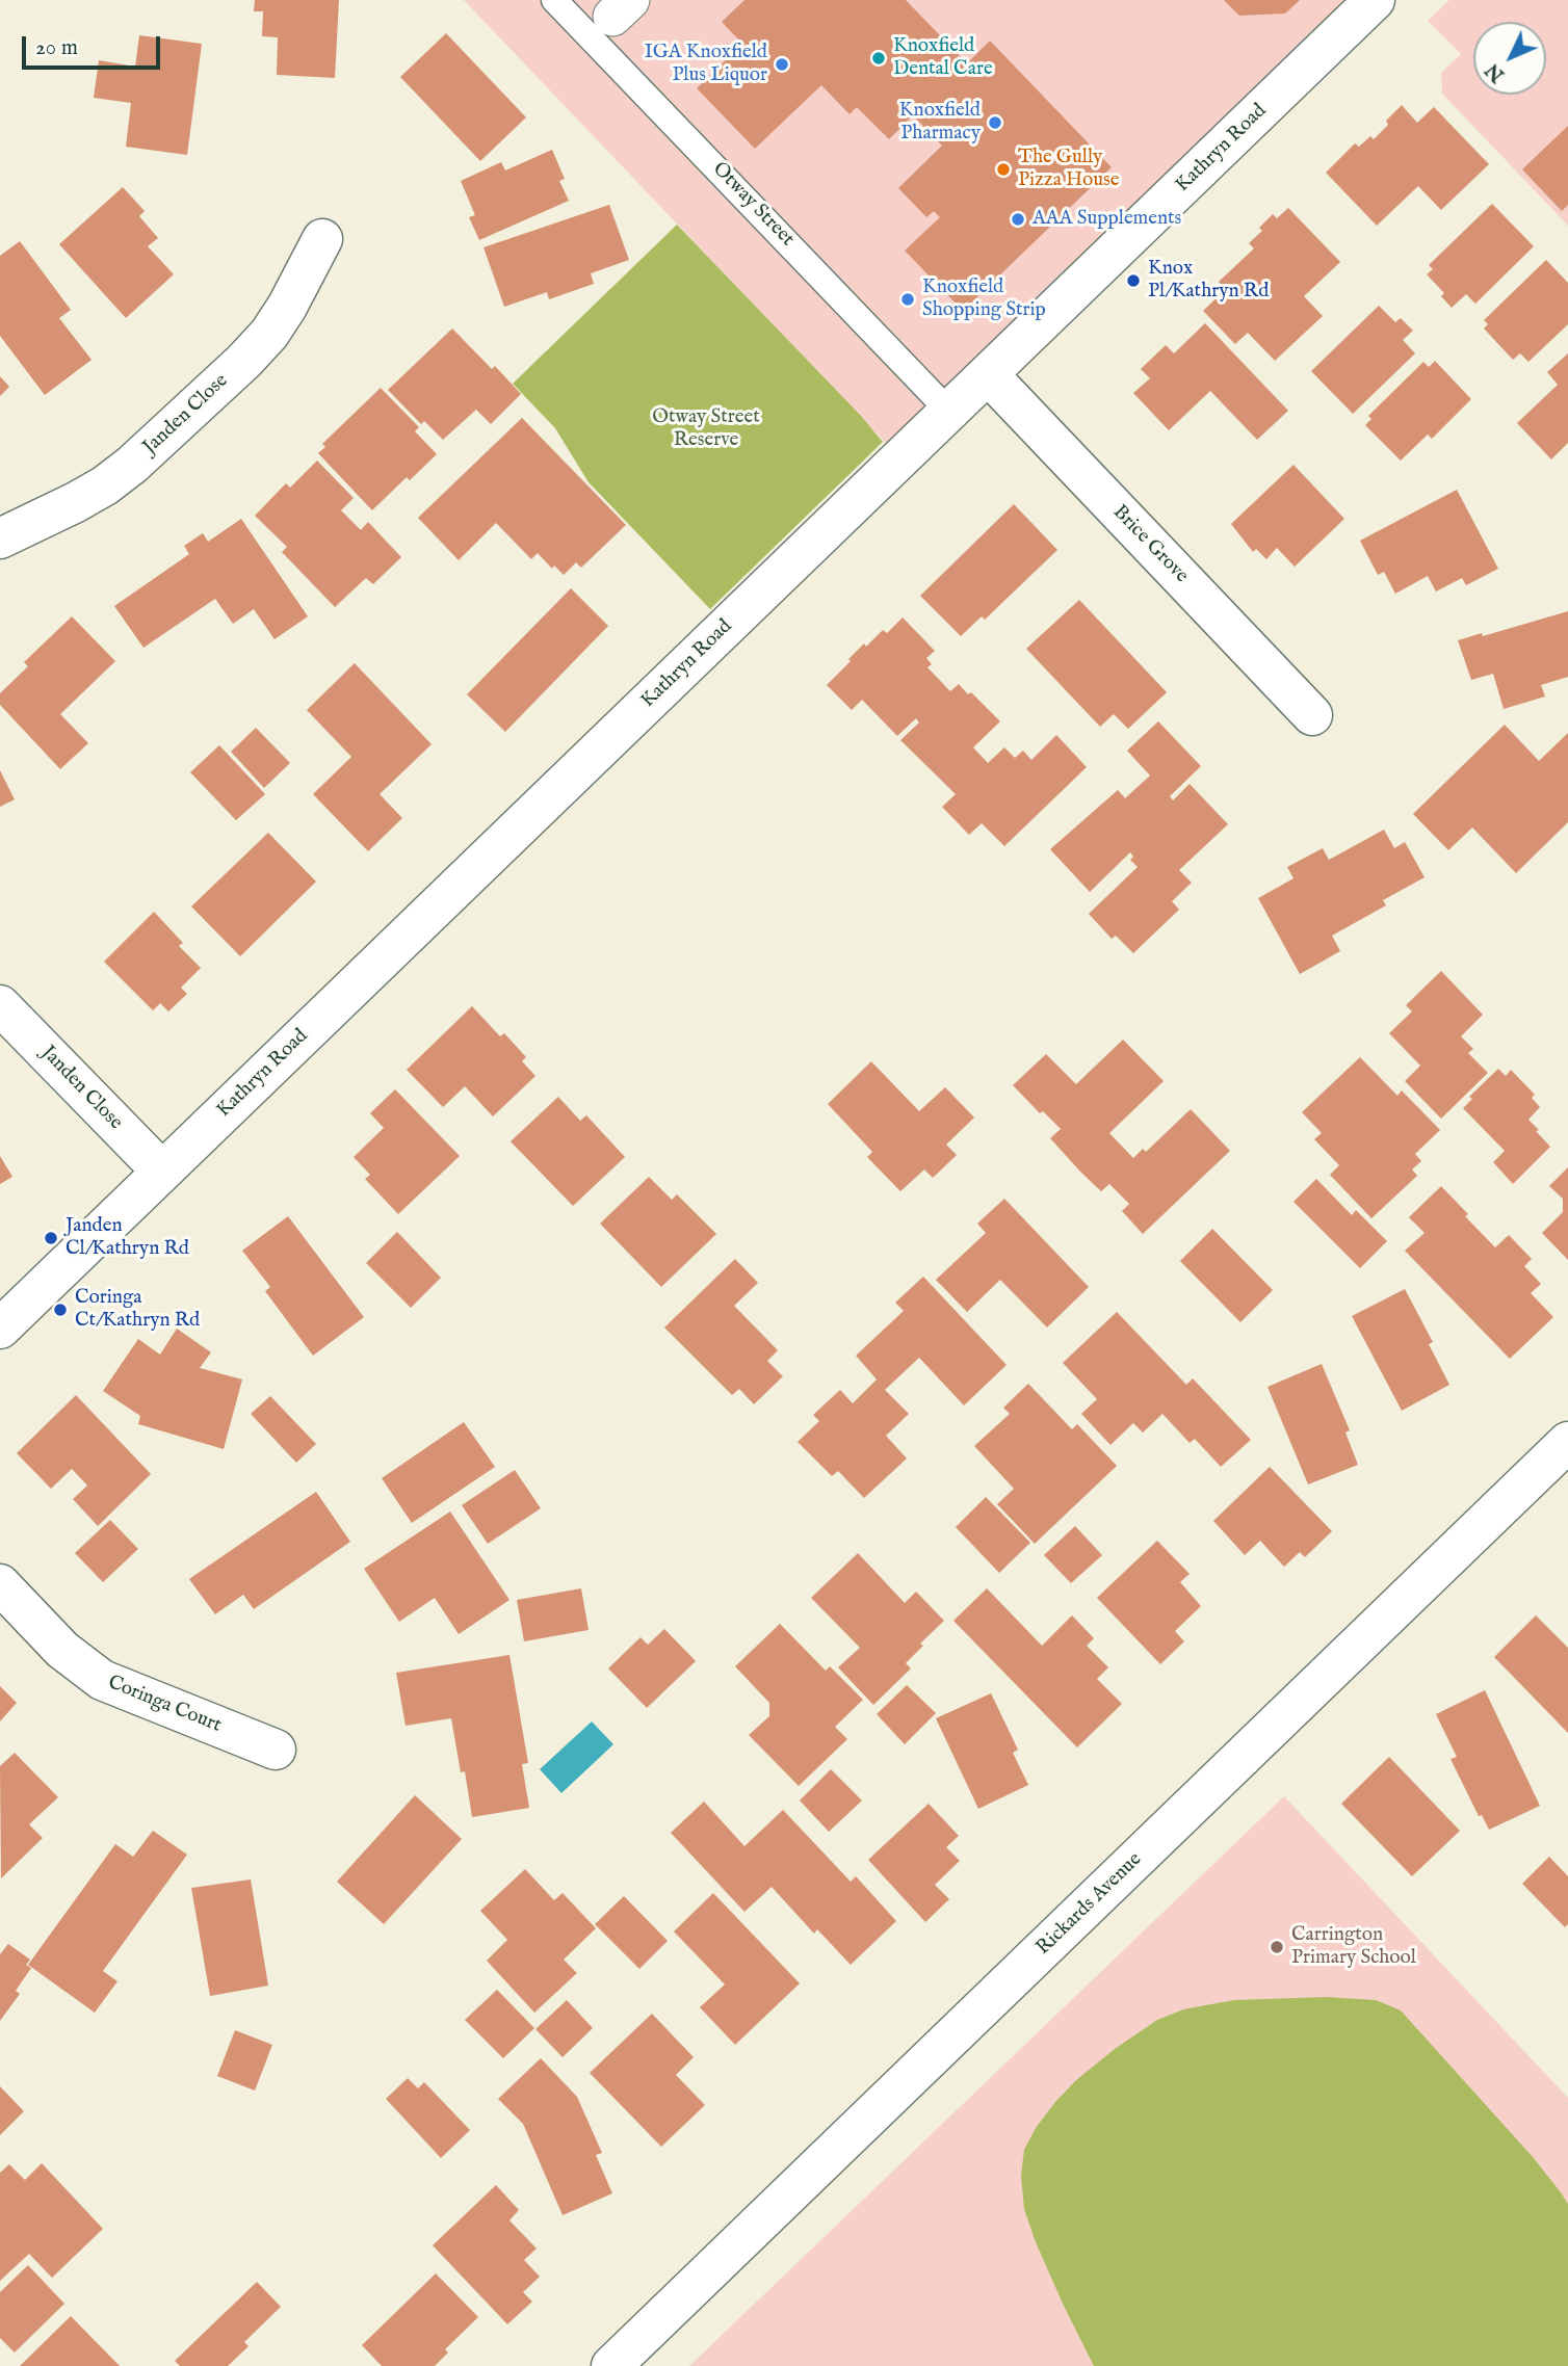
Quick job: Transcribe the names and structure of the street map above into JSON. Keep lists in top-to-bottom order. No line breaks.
{"streets":{"street":["Kathryn Road","Janden Close","Brice Grove","Coringa Court","Rickards Avenue"],"lane":["Otway Street"]},"crossings":[["Kathryn Road","Otway Street"],["Kathryn Road","Janden Close"],["Kathryn Road","Brice Grove"]],"parks":["Otway Street Reserve"],"places":["Knoxfield Dental Care","IGA Knoxfield Plus Liquor","Knoxfield Pharmacy","The Gully Pizza House","AAA Supplements","Knox Pl/Kathryn Rd","Knoxfield Shopping Strip","Janden Cl/Kathryn Rd","Coringa Ct/Kathryn Rd","Carrington Primary School"],"scale_bar":"20 m","north":"bottom left"}
